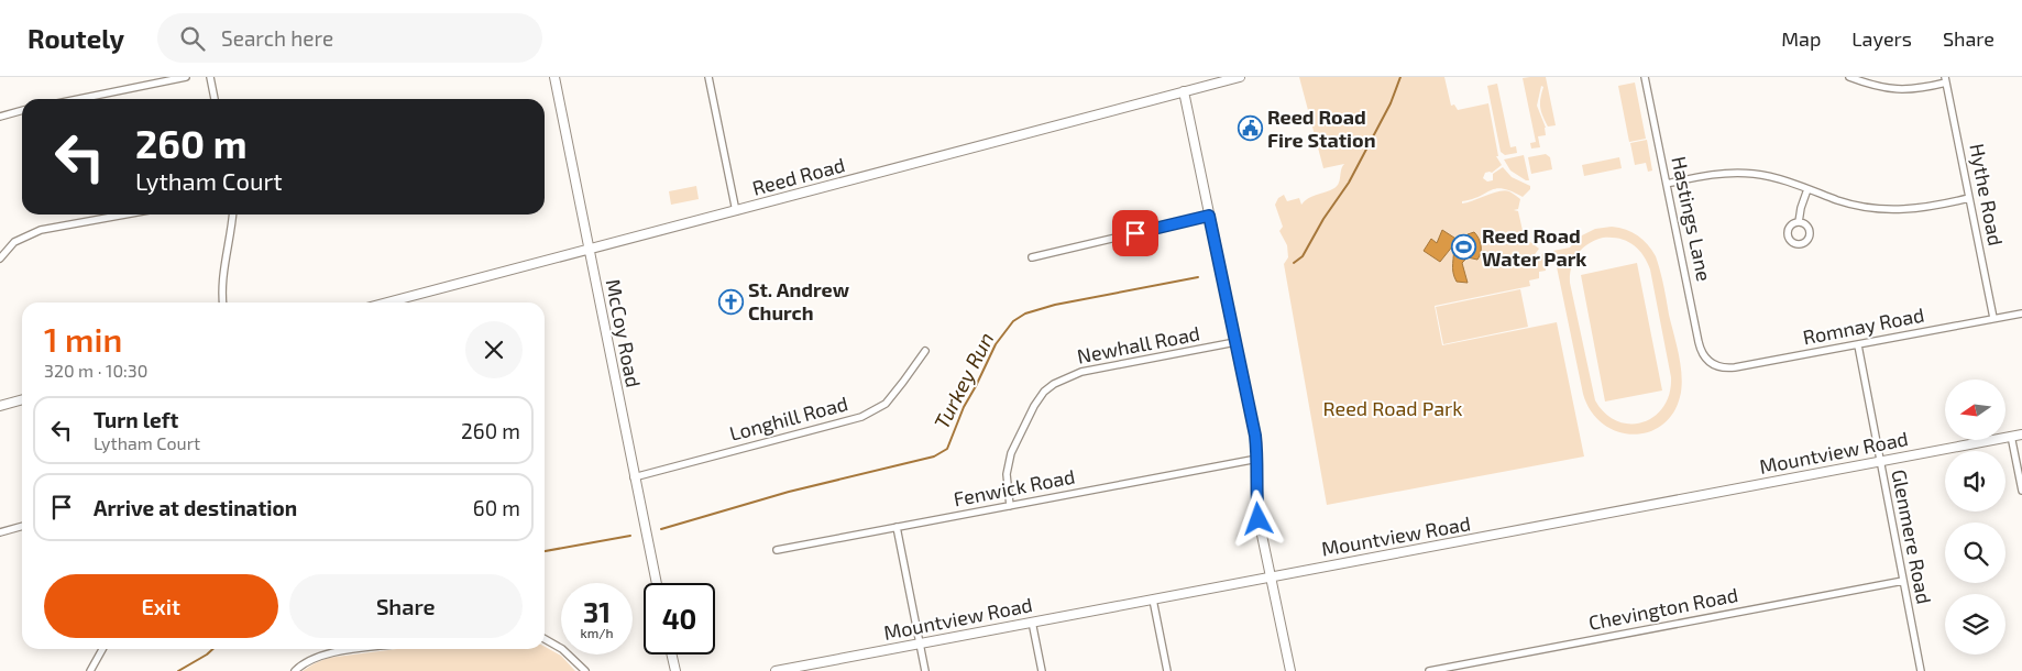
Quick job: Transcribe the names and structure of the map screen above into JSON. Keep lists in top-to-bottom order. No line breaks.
{"streets":{"street":["Reed Road","Hythe Road","Hastings Lane","Romnay Road","McCoy Road","Newhall Road","Longhill Road","Mountview Road","Fenwick Road","Glenmere Road","Chevington Road"]},"crossings":[["Reed Road","McCoy Road"],["Hythe Road","Romnay Road"],["Hastings Lane","Romnay Road"],["Romnay Road","Glenmere Road"],["McCoy Road","Longhill Road"],["Newhall Road","Fenwick Road"],["Mountview Road","Glenmere Road"],["Glenmere Road","Chevington Road"]],"water":["Turkey Run"],"parks":["Reed Road Park"],"places":{"public building":["Reed Road Fire Station"],"sports":["Reed Road Water Park"],"church":["St. Andrew Church"]},"north":"left","page":{"header":"Routely","search":"Search here","nav":["Map","Layers","Share"],"turn":["260 m","Lytham Court"],"heading":["1 min","320 m · 10:30"],"list":[{"name":"Turn left","note":"Lytham Court","value":"260 m"},{"name":"Arrive at destination","value":"60 m"}],"buttons":["Exit","Share"],"speed":"31 km/h","limit":"40"}}
